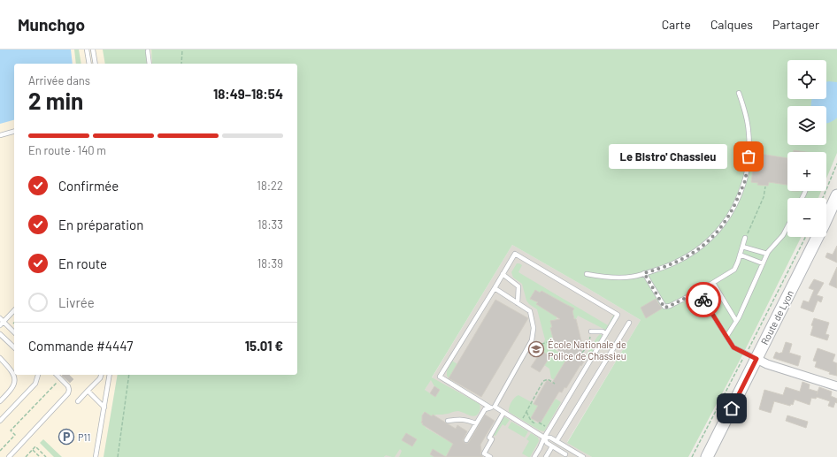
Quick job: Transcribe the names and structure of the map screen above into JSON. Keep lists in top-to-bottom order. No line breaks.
{"streets":{"main road":["Route de Lyon"]},"places":{"other":["Le Bistro' Chassieu"],"school or university":["École Nationale de Police de Chassieu"],"parking":["P11"]},"page":{"header":"Munchgo","nav":["Carte","Calques","Partager"],"map_buttons":["+","−"],"heading":["2 min","Arrivée dans","18:49–18:54"],"panel":["Commande #4447","15.01 €"],"bar":"En route · 140 m","bubble":"Le Bistro' Chassieu","list":[["Confirmée","18:22"],["En préparation","18:33"],["En route","18:39"],"Livrée"]}}
